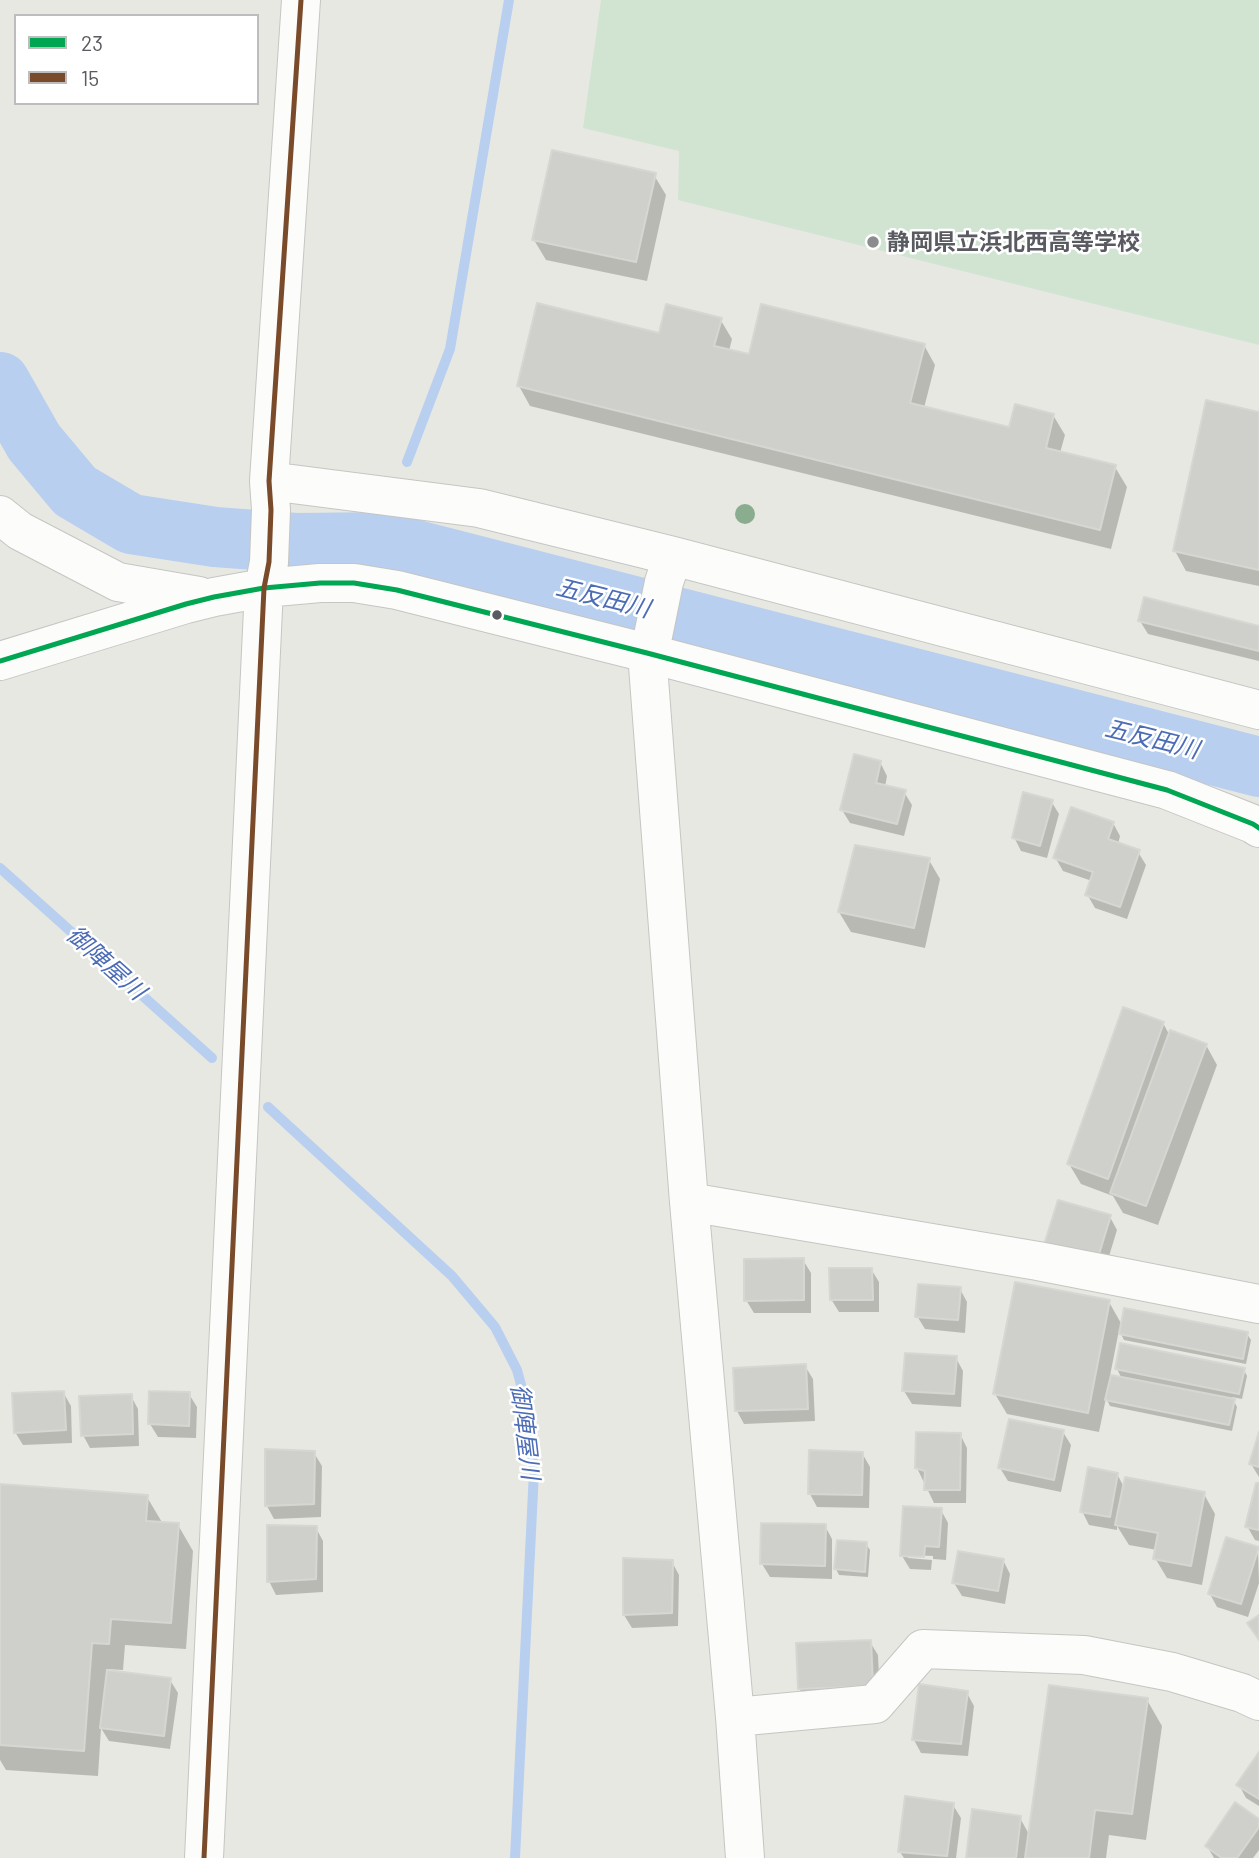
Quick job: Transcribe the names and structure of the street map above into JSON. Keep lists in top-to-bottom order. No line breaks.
{"water":["五反田川","御陣屋川"],"places":["静岡県立浜北西高等学校"],"lines":["transit line 15","transit line 23"],"legend":["23","15"]}
